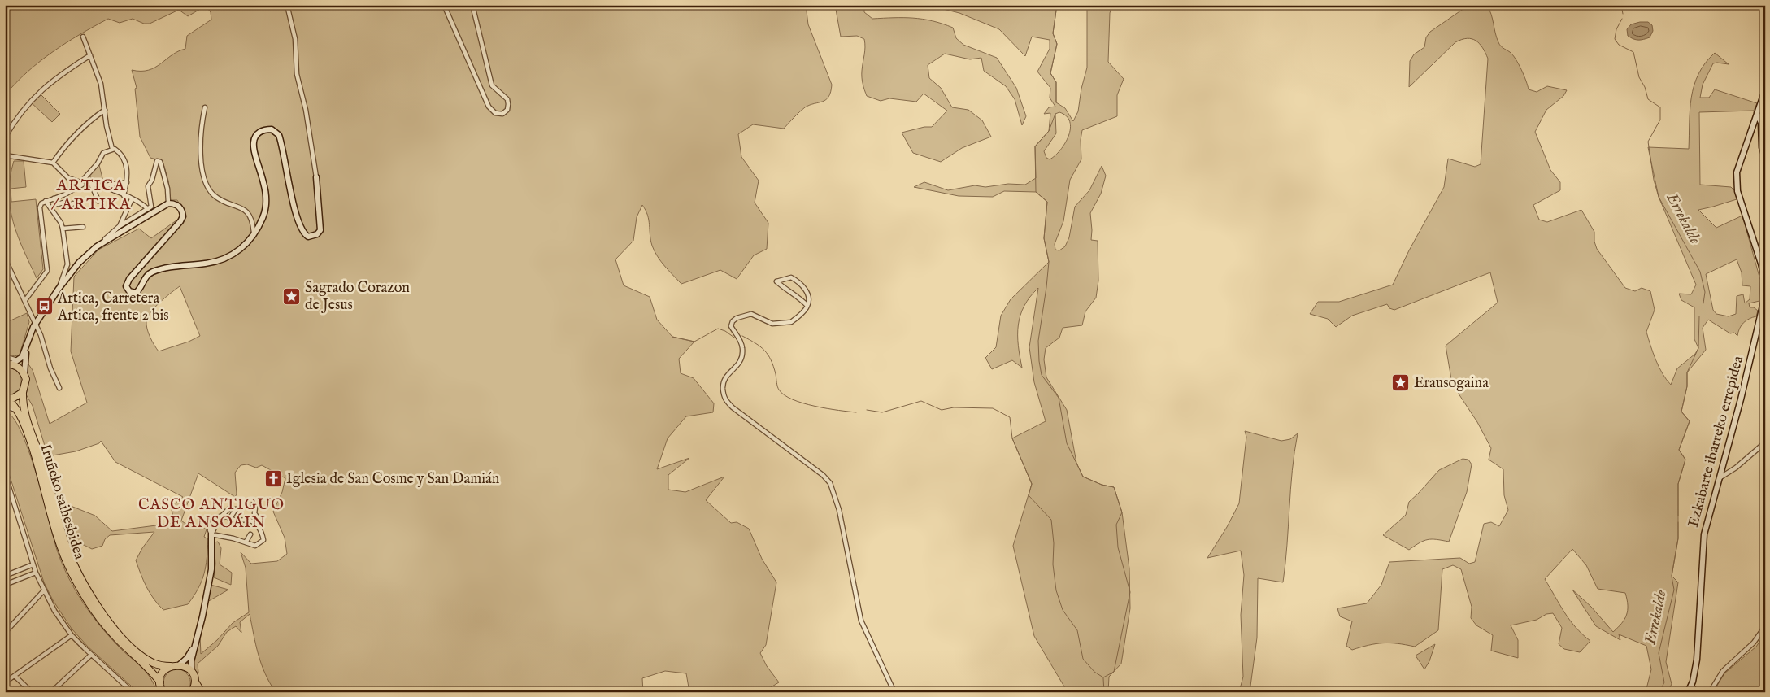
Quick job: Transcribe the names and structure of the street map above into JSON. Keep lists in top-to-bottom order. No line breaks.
{"streets":{"highway":["Iruñeko saihesbidea"],"street":["Ezkabarte ibarreko errepidea"]},"districts":["ARTICA / ARTIKA","CASCO ANTIGUO DE ANSOÁIN"],"water":["Errekalde"],"places":{"place":["Sagrado Corazon de Jesus","Erausogaina"],"bus stop":["Artica, Carretera Artica, frente 2 bis"],"church":["Iglesia de San Cosme y San Damián"]}}
